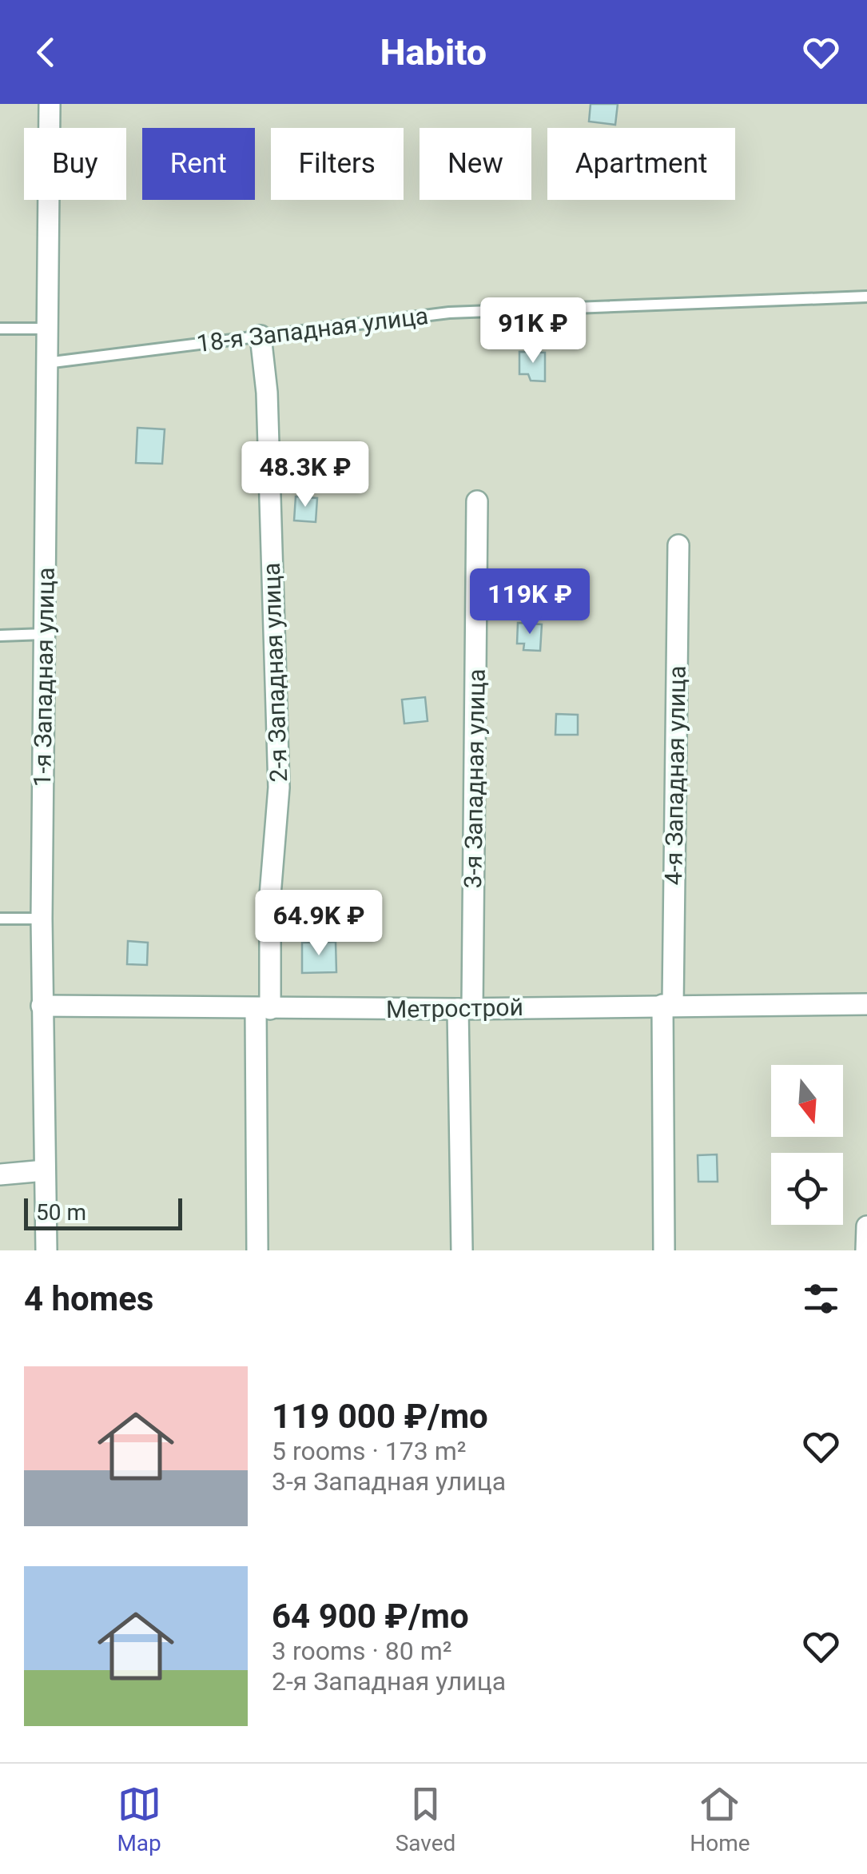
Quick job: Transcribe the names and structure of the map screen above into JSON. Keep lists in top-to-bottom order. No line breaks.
{"streets":{"street":["2-я Западная улица","1-я Западная улица","4-я Западная улица","3-я Западная улица","Метрострой"],"lane":["18-я Западная улица"]},"crossings":[["18-я Западная улица","2-я Западная улица"],["18-я Западная улица","1-я Западная улица"],["2-я Западная улица","Метрострой"],["1-я Западная улица","Метрострой"],["4-я Западная улица","Метрострой"],["3-я Западная улица","Метрострой"]],"scale_bar":"50 m","north":"bottom","page":{"header":"Habito","chip":["Buy","Rent","Filters","New","Apartment"],"price":["91K ₽","48.3K ₽","119K ₽","64.9K ₽"],"scale":"50 m","heading":"4 homes","list":[{"name":"119 000 ₽/mo","note":"5 rooms · 173 m² · 3-я Западная улица"},{"name":"64 900 ₽/mo","note":"3 rooms · 80 m² · 2-я Западная улица"}],"tabs":["Map","Saved","Home"]}}
